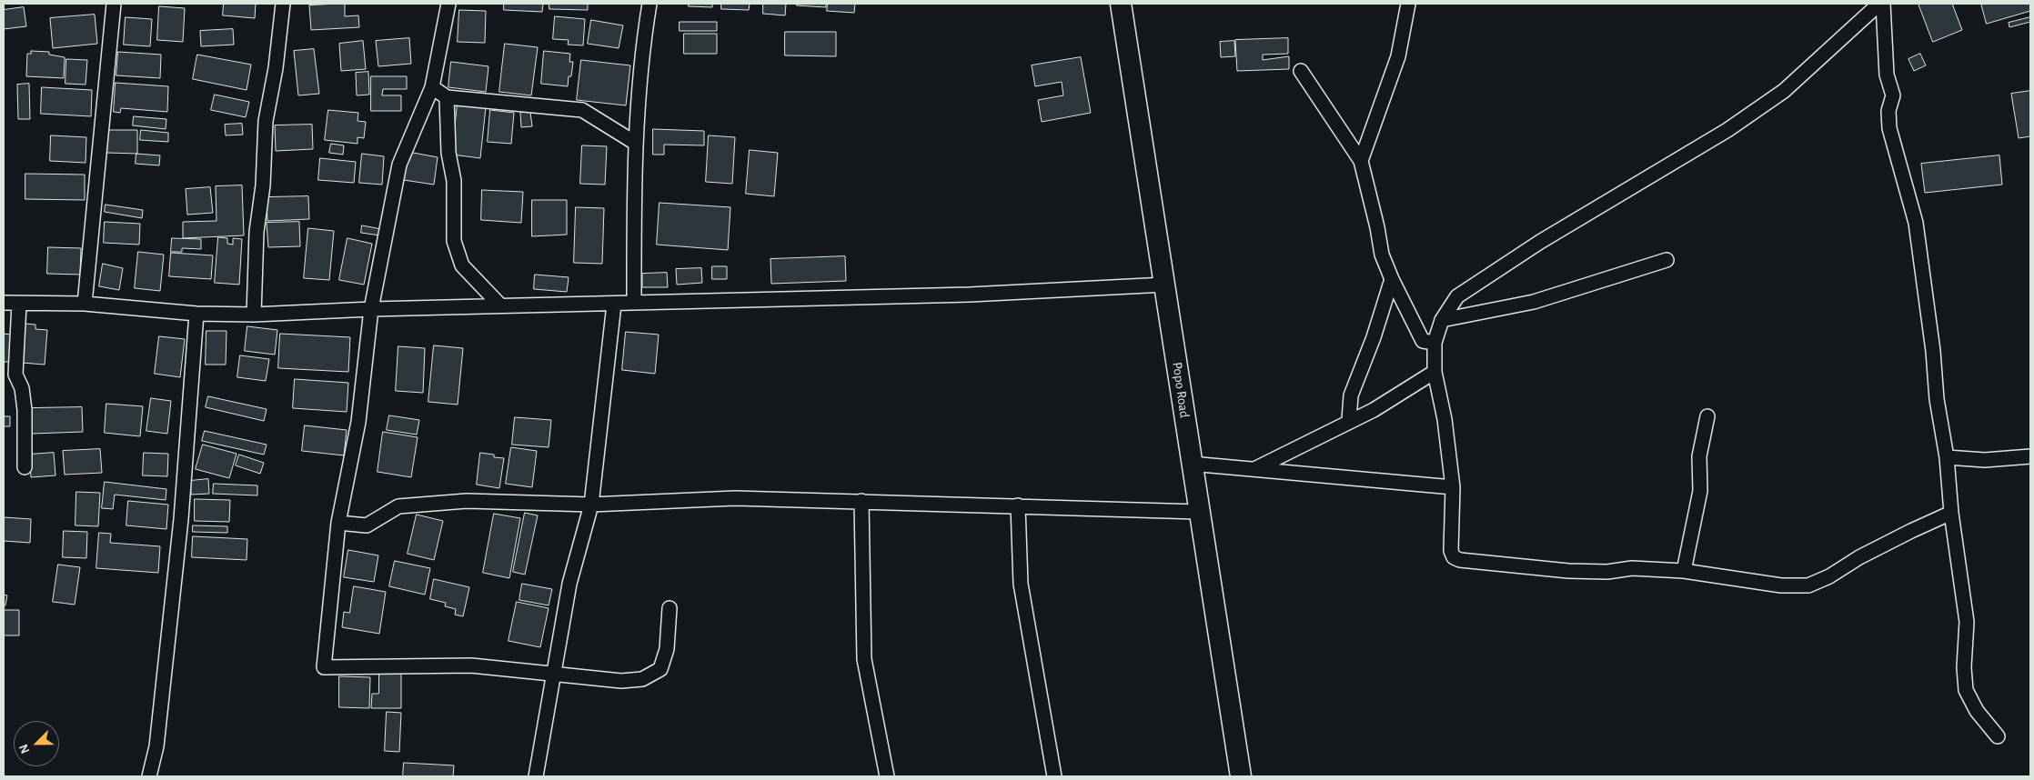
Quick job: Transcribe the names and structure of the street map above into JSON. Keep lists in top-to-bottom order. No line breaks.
{"streets":{"main road":["Popo Road"]},"north":"bottom left"}
